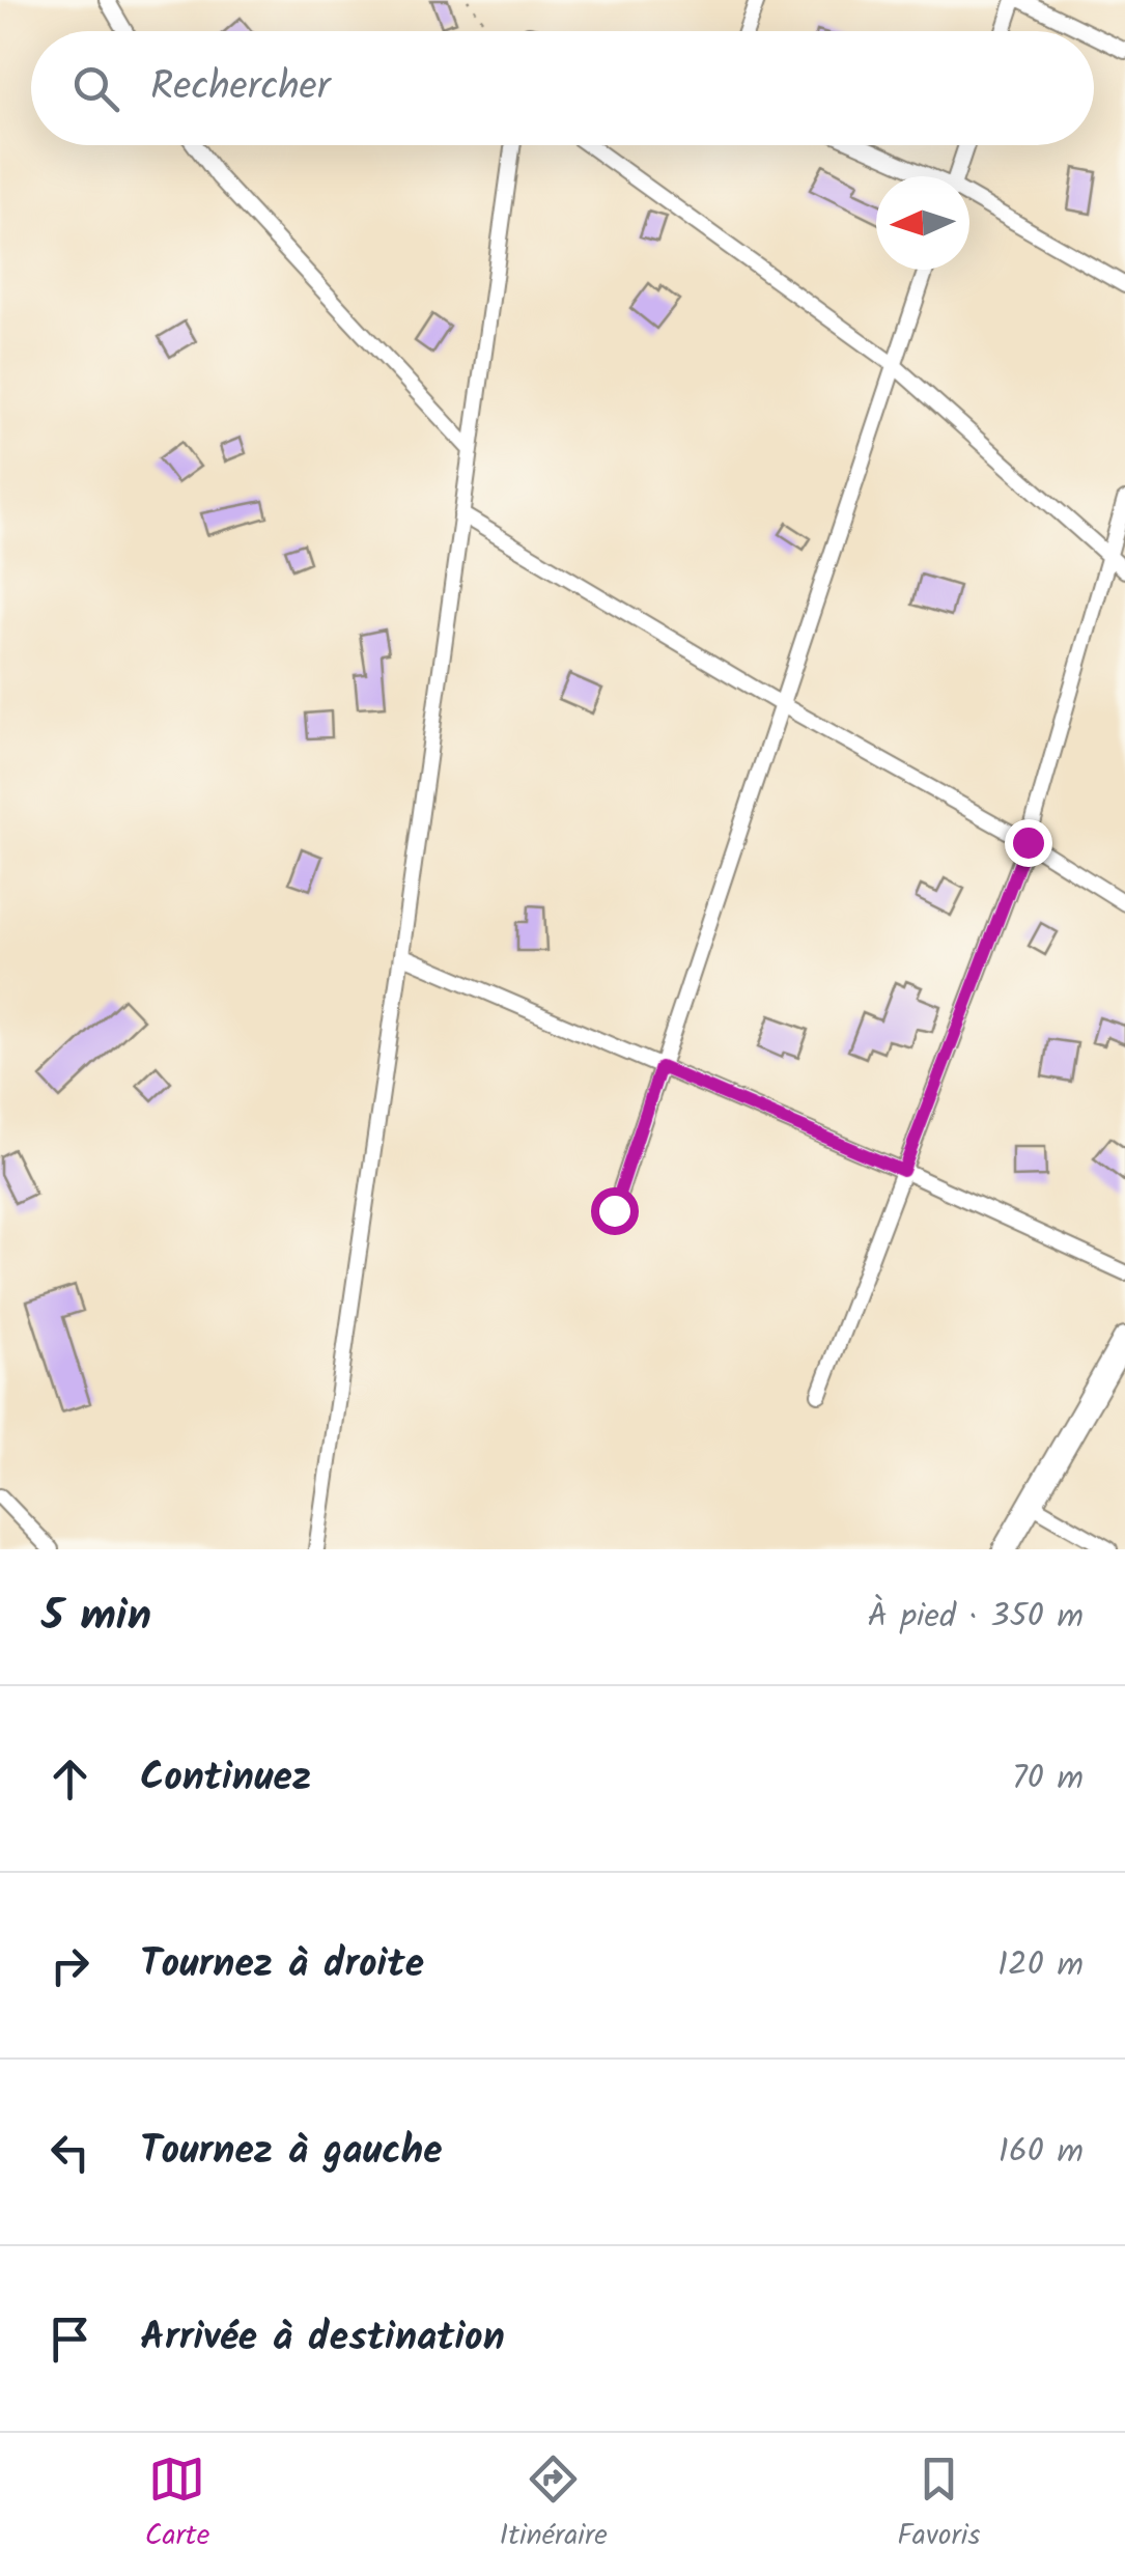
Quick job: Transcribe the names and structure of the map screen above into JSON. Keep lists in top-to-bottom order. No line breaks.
{"north":"left","page":{"search":"Rechercher","heading":["5 min","À pied · 350 m"],"list":[["Continuez","70 m"],["Tournez à droite","120 m"],["Tournez à gauche","160 m"],"Arrivée à destination"],"nav":["Carte","Itinéraire","Favoris"]}}
